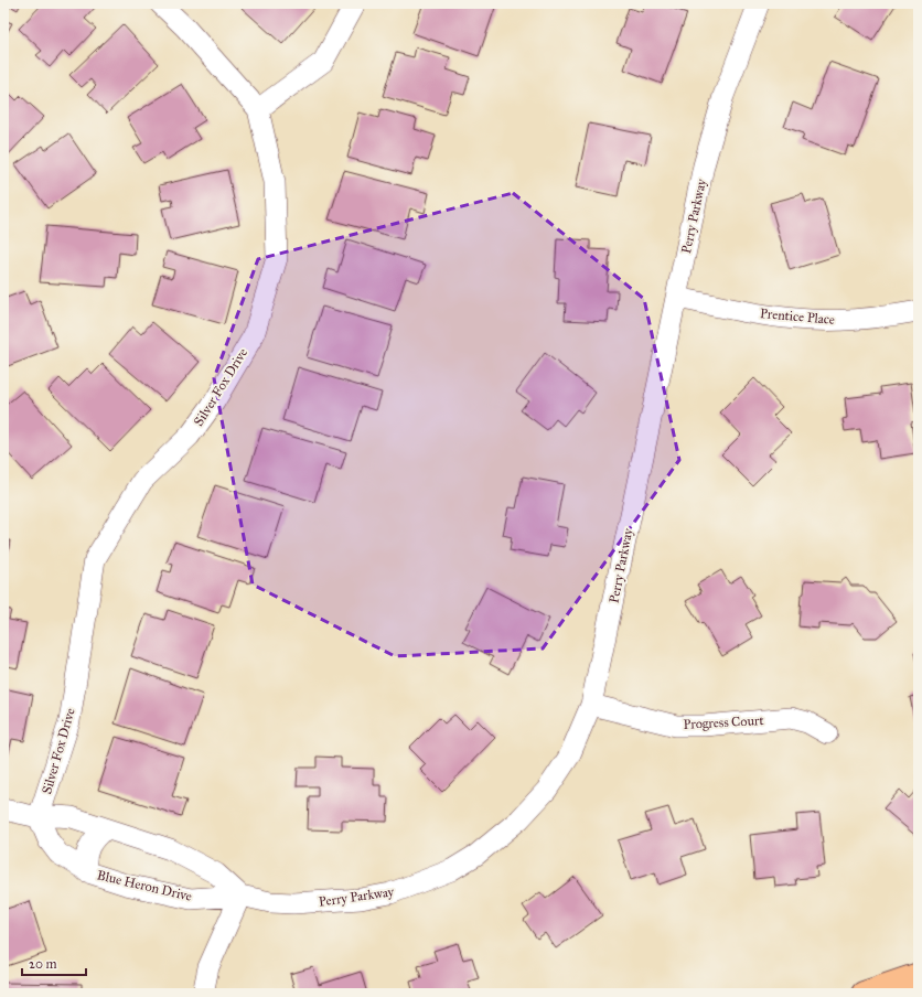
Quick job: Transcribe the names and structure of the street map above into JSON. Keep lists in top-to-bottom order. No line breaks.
{"streets":{"street":["Perry Parkway","Prentice Place","Silver Fox Drive","Progress Court","Blue Heron Drive"]},"crossings":[["Perry Parkway","Prentice Place"],["Perry Parkway","Progress Court"],["Perry Parkway","Blue Heron Drive"],["Silver Fox Drive","Blue Heron Drive"]],"scale_bar":"20 m"}
